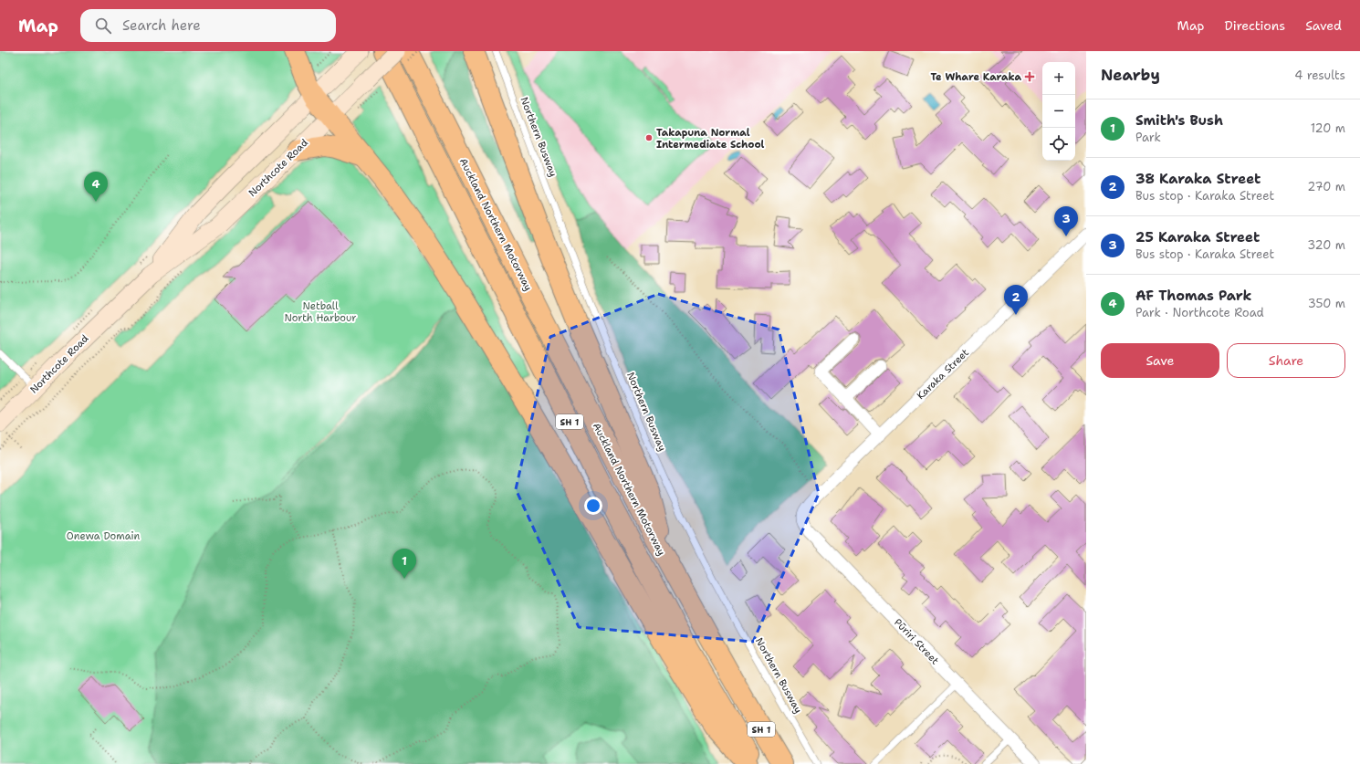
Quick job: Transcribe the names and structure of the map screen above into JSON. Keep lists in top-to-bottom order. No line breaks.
{"streets":{"highway":["Auckland Northern Motorway","SH 1"],"main road":["Northcote Road"],"street":["Karaka Street","Pūriri Street"],"lane":["Northern Busway"]},"crossings":[["Karaka Street","Pūriri Street"]],"parks":["Netball North Harbour","Onewa Domain"],"places":{"health":["Te Whare Karaka"],"other":["Takapuna Normal Intermediate School"]},"page":{"header":"Map","search":"Search here","nav":["Map","Directions","Saved"],"heading":["Nearby","4 results"],"map_buttons":["+","−"],"list":[{"mark":"1","name":"Smith's Bush","note":"Park","value":"120 m"},{"mark":"2","name":"38 Karaka Street","note":"Bus stop · Karaka Street","value":"270 m"},{"mark":"3","name":"25 Karaka Street","note":"Bus stop · Karaka Street","value":"320 m"},{"mark":"4","name":"AF Thomas Park","note":"Park · Northcote Road","value":"350 m"}],"pins":["4","3","2","1"],"buttons":["Save","Share"]}}
